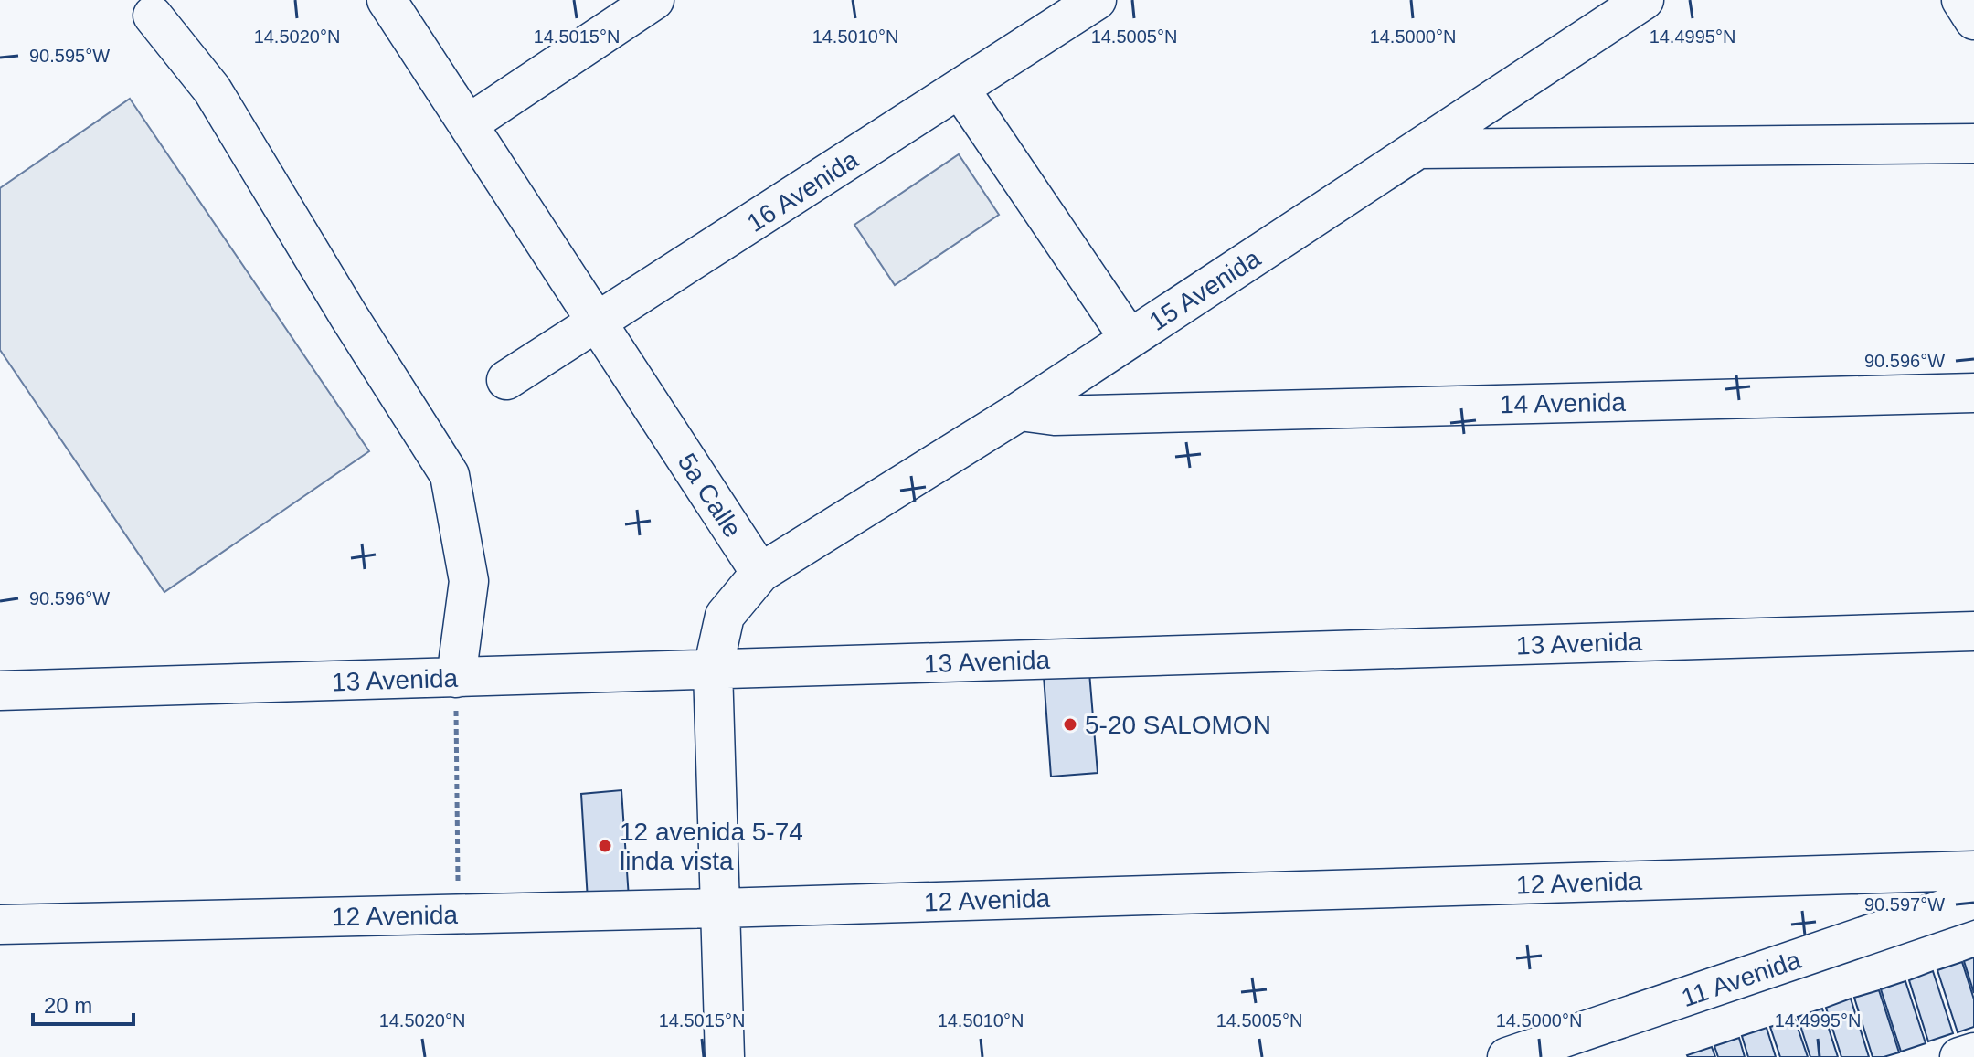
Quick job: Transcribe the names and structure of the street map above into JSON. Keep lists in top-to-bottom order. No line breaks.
{"streets":{"street":["16 Avenida","15 Avenida","14 Avenida","5a Calle","13 Avenida","12 Avenida","11 Avenida"]},"crossings":[["16 Avenida","5a Calle"],["15 Avenida","14 Avenida"],["15 Avenida","5a Calle"]],"places":["5-20 SALOMON","12 avenida 5-74 linda vista"],"scale_bar":"20 m","coordinates":["14.5020°N","14.5015°N","14.5010°N","14.5005°N","14.5000°N","14.4995°N","90.595°W","90.596°W","90.597°W"]}
